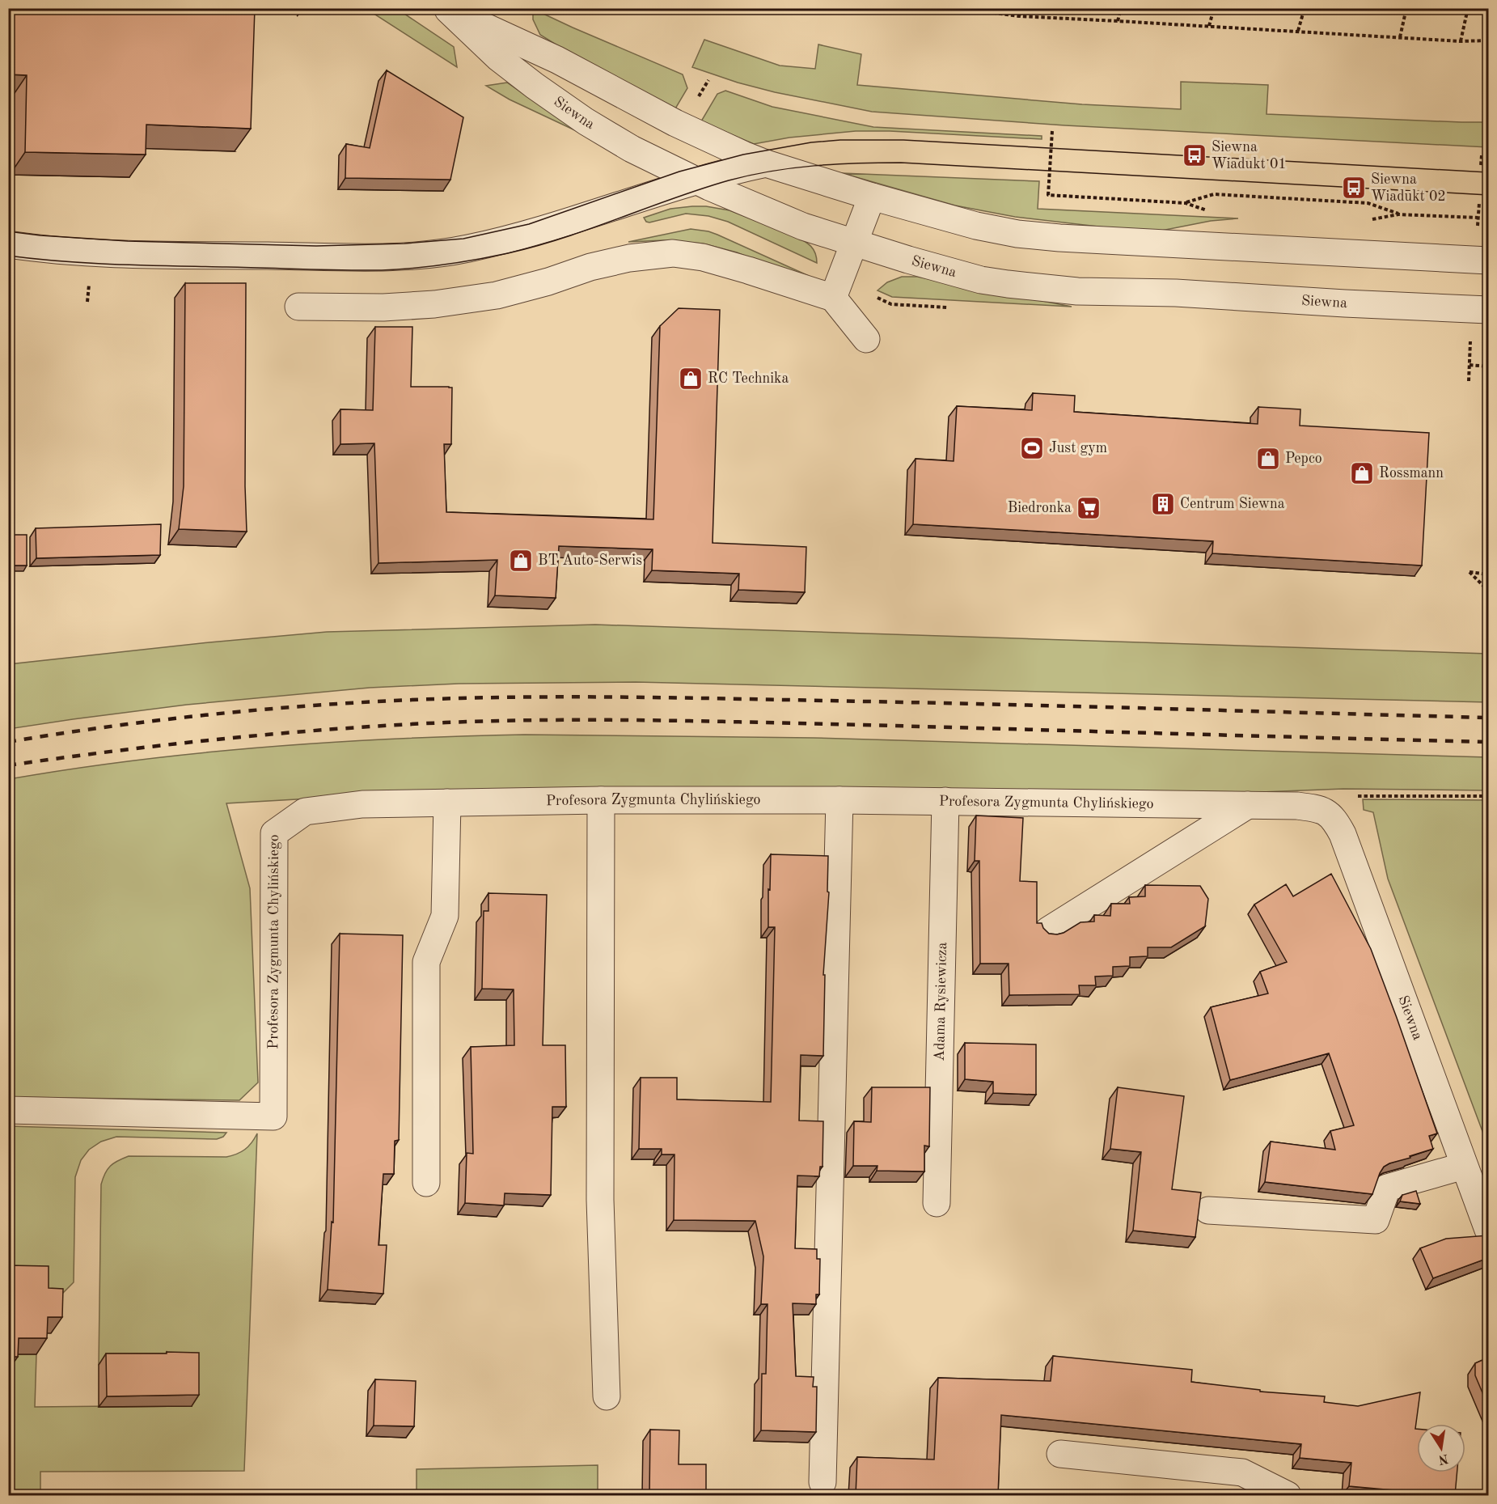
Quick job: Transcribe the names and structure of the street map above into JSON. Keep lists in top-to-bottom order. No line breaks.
{"streets":{"street":["Siewna","Profesora Zygmunta Chylińskiego","Adama Rysiewicza"]},"crossings":[["Siewna","Profesora Zygmunta Chylińskiego"],["Profesora Zygmunta Chylińskiego","Adama Rysiewicza"]],"places":{"bus stop":["Siewna Wiadukt 01","Siewna Wiadukt 02"],"shop":["RC Technika","Pepco","Rossmann","BT Auto-Serwis"],"sports":["Just gym"],"building":["Centrum Siewna"],"supermarket":["Biedronka"]},"north":"bottom"}
